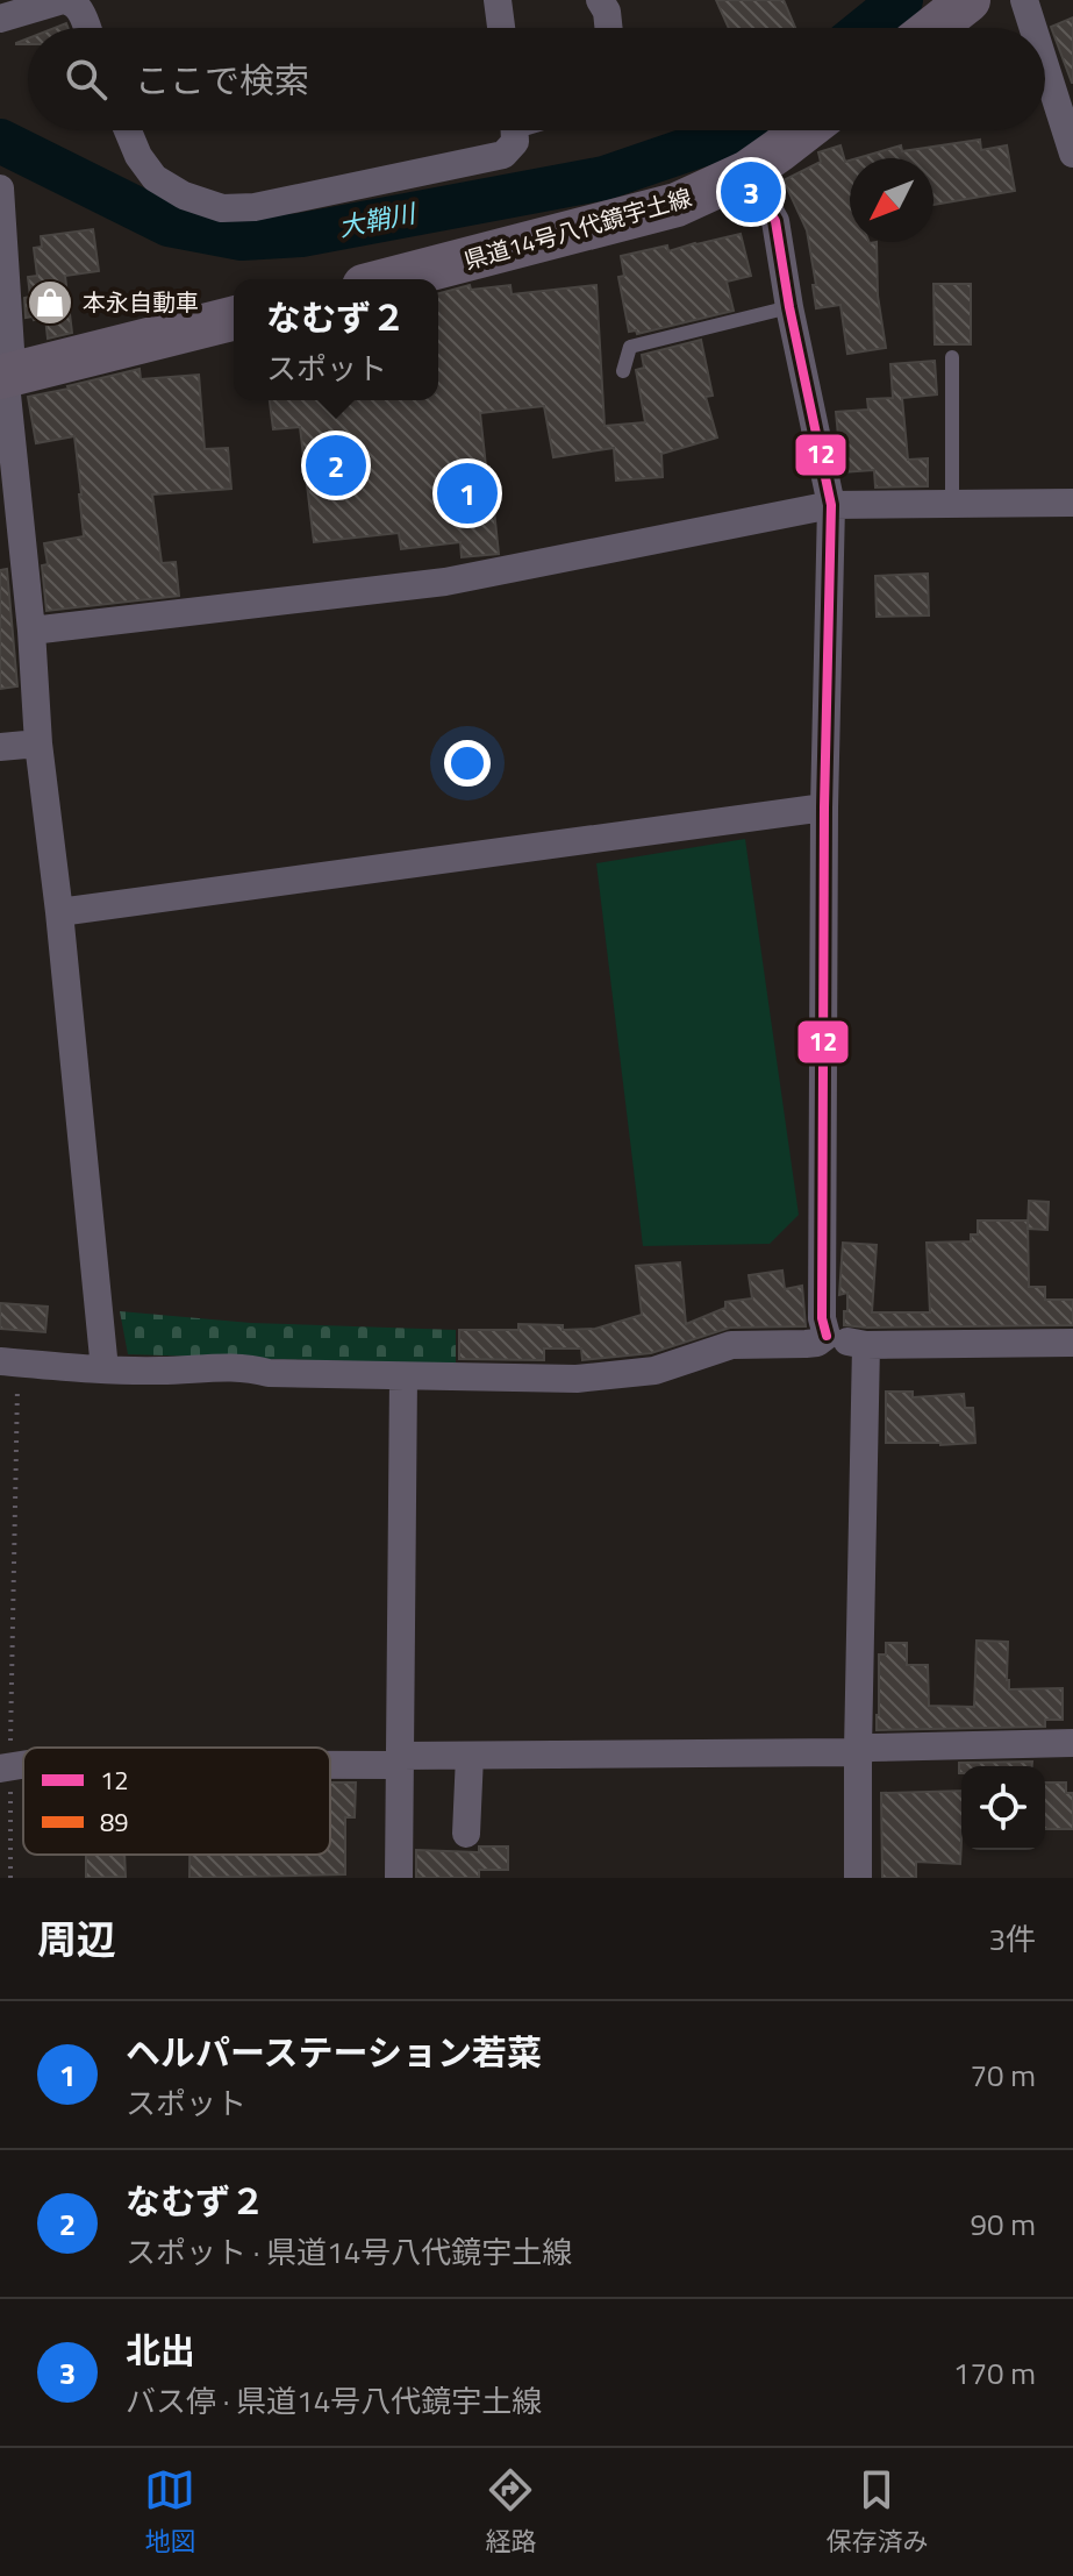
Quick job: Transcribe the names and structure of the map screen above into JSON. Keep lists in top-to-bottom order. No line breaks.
{"streets":{"main road":["県道14号八代鏡宇土線"]},"water":["大鞘川"],"places":{"shop":["本永自動車"]},"lines":["transit line 12"],"legend":["12","89"],"north":"bottom left","page":{"search":"ここで検索","pins":["3","2","1"],"popup":["なむず２","スポット"],"heading":["周辺","3件"],"list":[{"mark":"1","name":"ヘルパーステーション若菜","note":"スポット","value":"70 m"},{"mark":"2","name":"なむず２","note":"スポット · 県道14号八代鏡宇土線","value":"90 m"},{"mark":"3","name":"北出","note":"バス停 · 県道14号八代鏡宇土線","value":"170 m"}],"nav":["地図","経路","保存済み"]}}
